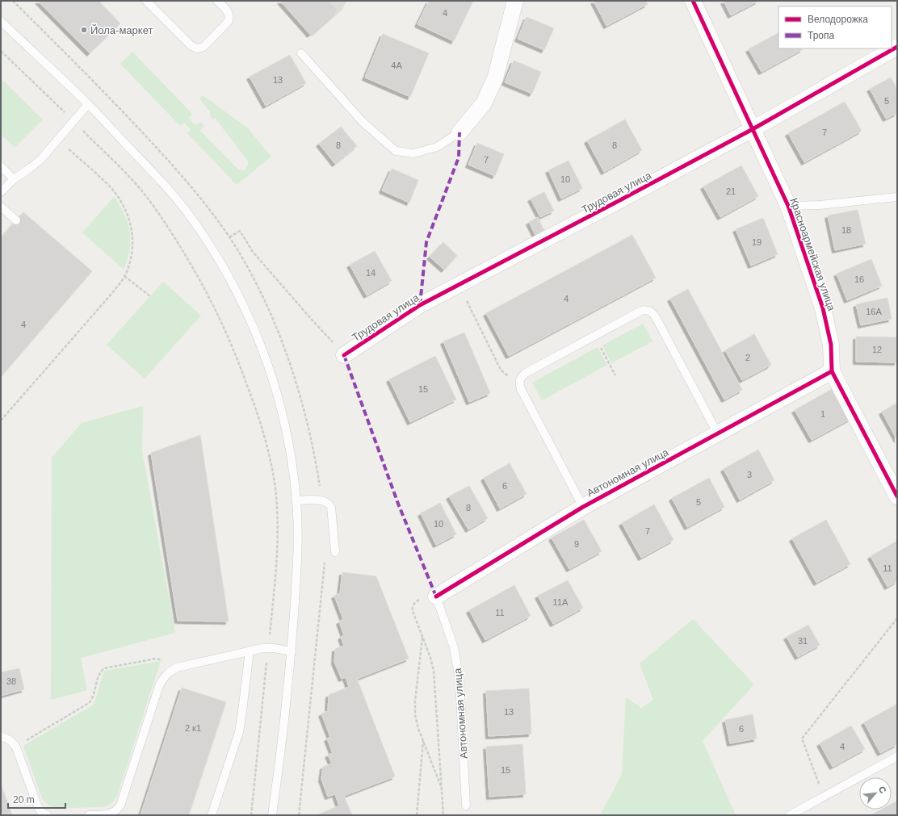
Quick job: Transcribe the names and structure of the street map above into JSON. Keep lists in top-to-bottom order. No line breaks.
{"streets":{"street":["Трудовая улица","Красноармейская улица","Автономная улица"]},"crossings":[["Трудовая улица","Красноармейская улица"],["Красноармейская улица","Автономная улица"]],"places":["Йола-маркет"],"house_numbers":["4","4А","13","5","7","8","8","7","10","21","18","19","14","16","4","16А","4","12","2","15","1","3","6","5","8","10","7","9","11","11А","11","31","38","13","2 к1","6","4","15"],"legend":["Велодорожка","Тропа"],"scale_bar":"20 m","north":"top right"}
